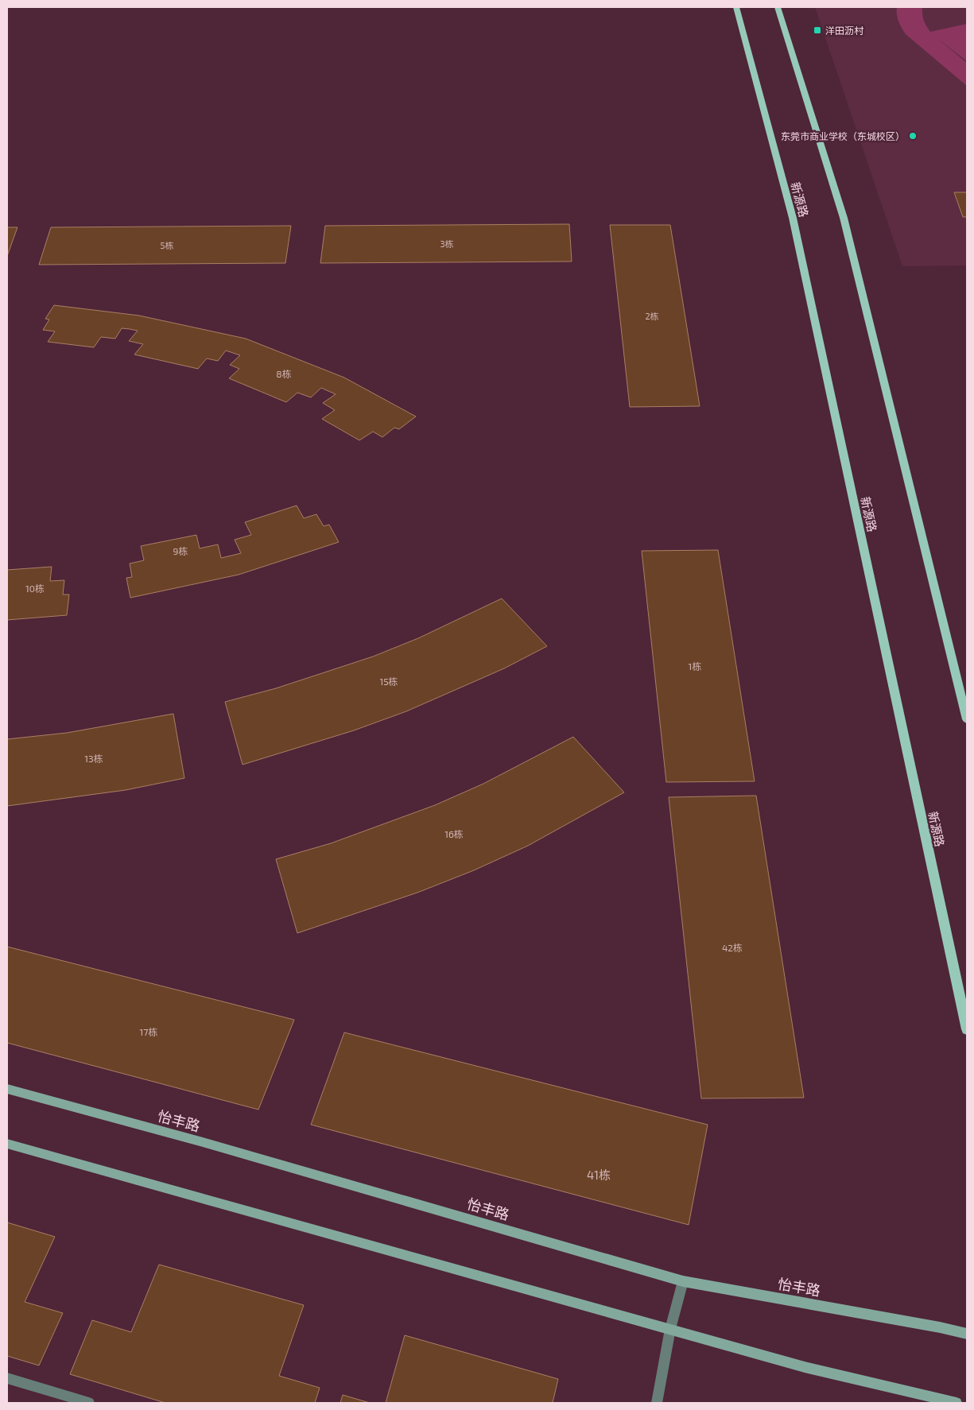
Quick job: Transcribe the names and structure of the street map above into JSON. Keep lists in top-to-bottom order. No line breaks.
{"streets":{"main road":["新源路"],"street":["怡丰路"]},"places":{"transit":["洋田沥村"],"other":["东莞市商业学校（东城校区）"]},"house_numbers":["3栋","5栋","2栋","8栋","9栋","10栋","1栋","15栋","13栋","16栋","42栋","17栋","41栋"]}
